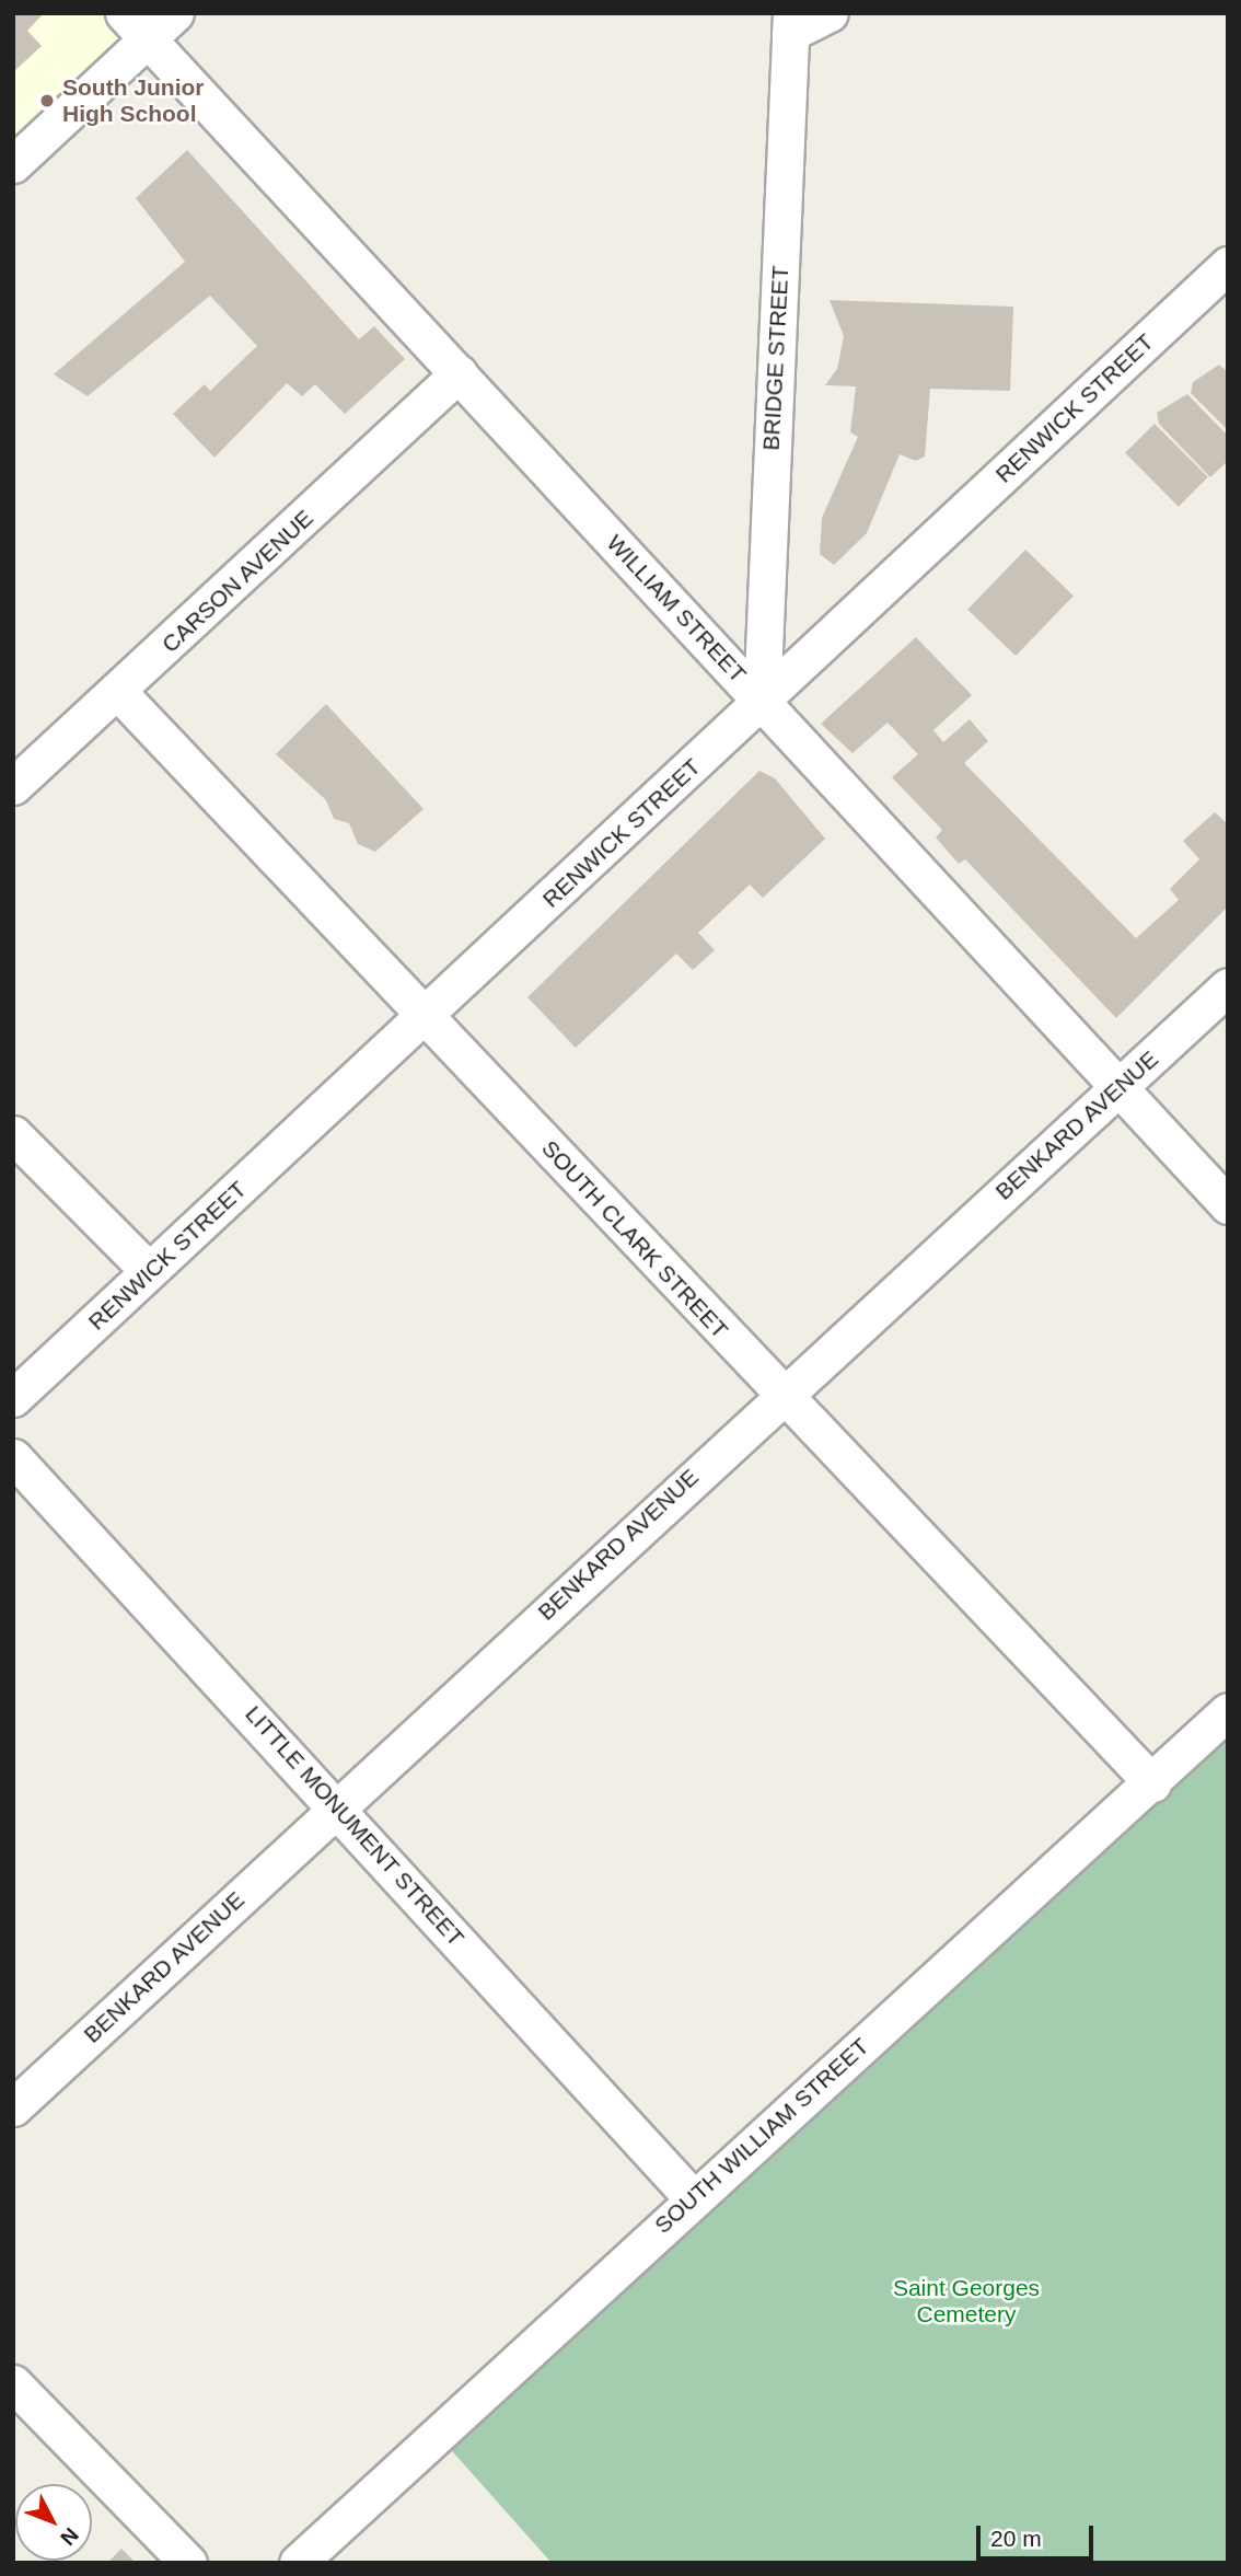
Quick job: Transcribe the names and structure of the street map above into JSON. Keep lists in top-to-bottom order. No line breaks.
{"streets":{"street":["BRIDGE STREET","RENWICK STREET","CARSON AVENUE","WILLIAM STREET","BENKARD AVENUE","SOUTH CLARK STREET","LITTLE MONUMENT STREET","SOUTH WILLIAM STREET"]},"crossings":[["BRIDGE STREET","RENWICK STREET"],["BRIDGE STREET","WILLIAM STREET"],["RENWICK STREET","WILLIAM STREET"],["RENWICK STREET","SOUTH CLARK STREET"],["CARSON AVENUE","WILLIAM STREET"],["CARSON AVENUE","SOUTH CLARK STREET"],["WILLIAM STREET","BENKARD AVENUE"],["BENKARD AVENUE","SOUTH CLARK STREET"],["BENKARD AVENUE","LITTLE MONUMENT STREET"],["SOUTH CLARK STREET","SOUTH WILLIAM STREET"],["LITTLE MONUMENT STREET","SOUTH WILLIAM STREET"]],"parks":["Saint Georges Cemetery"],"places":["South Junior High School"],"scale_bar":"20 m","north":"bottom right"}
